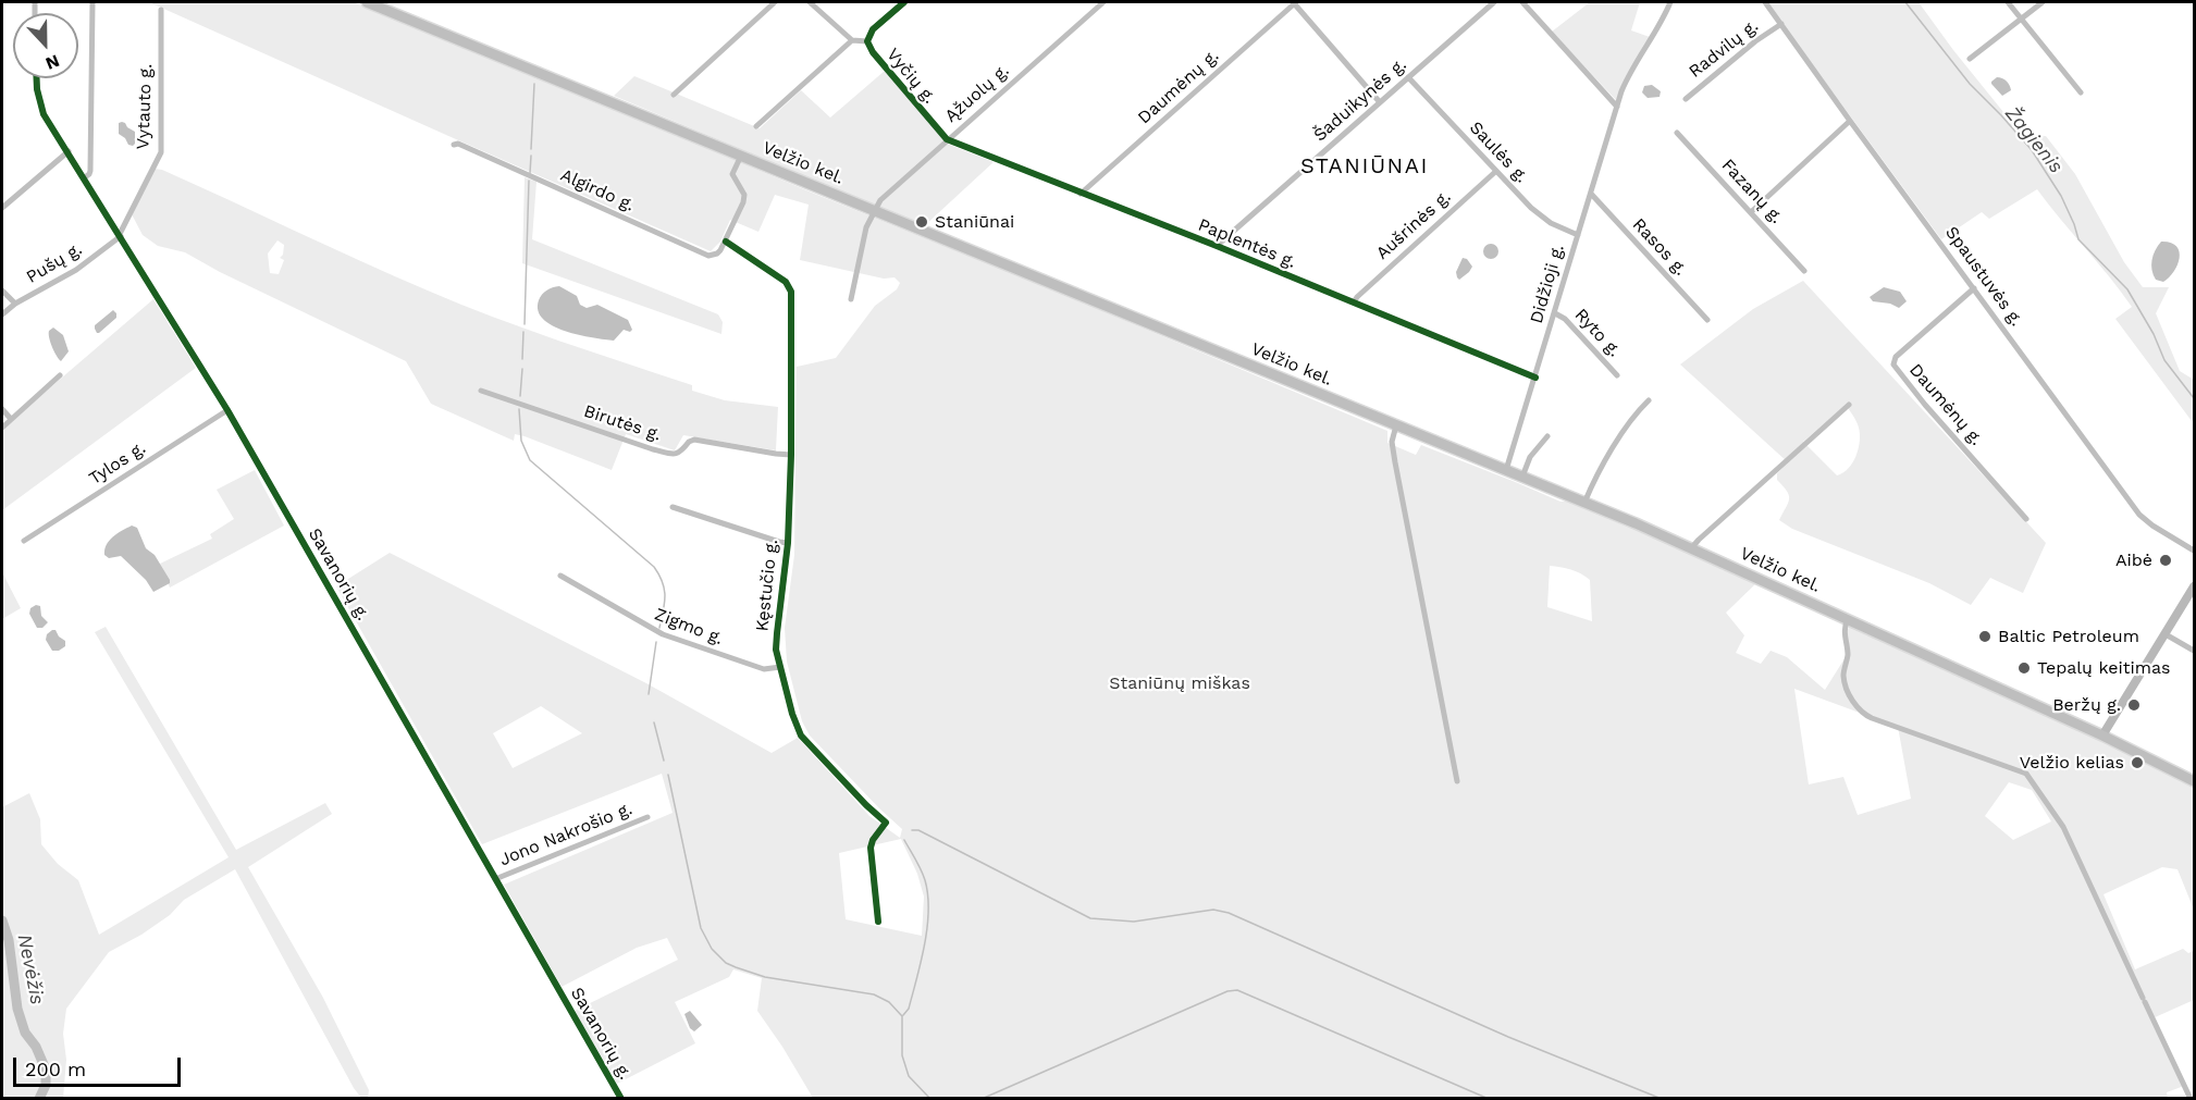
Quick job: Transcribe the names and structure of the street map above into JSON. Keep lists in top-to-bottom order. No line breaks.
{"streets":{"main road":["Velžio kel."],"street":["Radvilų g.","Vyčių g.","Daumėnų g.","Ąžuolų g.","Šaduikynės g.","Vytauto g.","Saulės g.","Algirdo g.","Fazanų g.","Aušrinės g.","Paplentės g.","Rasos g.","Pušų g.","Spaustuvės g.","Didžioji g.","Ryto g.","Birutės g.","Tylos g.","Savanorių g.","Kęstučio g.","Zigmo g.","Jono Nakrošio g."]},"crossings":[["Radvilų g.","Spaustuvės g."],["Vyčių g.","Ąžuolų g."],["Vyčių g.","Paplentės g."],["Daumėnų g.","Paplentės g."],["Daumėnų g.","Spaustuvės g."],["Ąžuolų g.","Velžio kel."],["Ąžuolų g.","Paplentės g."],["Šaduikynės g.","Saulės g."],["Šaduikynės g.","Paplentės g."],["Vytauto g.","Pušų g."],["Vytauto g.","Savanorių g."],["Saulės g.","Aušrinės g."],["Saulės g.","Didžioji g."],["Velžio kel.","Didžioji g."],["Algirdo g.","Kęstučio g."],["Aušrinės g.","Paplentės g."],["Paplentės g.","Didžioji g."],["Rasos g.","Didžioji g."],["Pušų g.","Savanorių g."],["Didžioji g.","Ryto g."],["Birutės g.","Kęstučio g."],["Tylos g.","Savanorių g."],["Savanorių g.","Jono Nakrošio g."],["Kęstučio g.","Zigmo g."]],"districts":["STANIŪNAI"],"water":["Žagienis","Nevėžis"],"parks":["Staniūnų miškas"],"places":["Staniūnai","Aibė","Baltic Petroleum","Tepalų keitimas","Beržų g.","Velžio kelias"],"scale_bar":"200 m","north":"bottom"}
